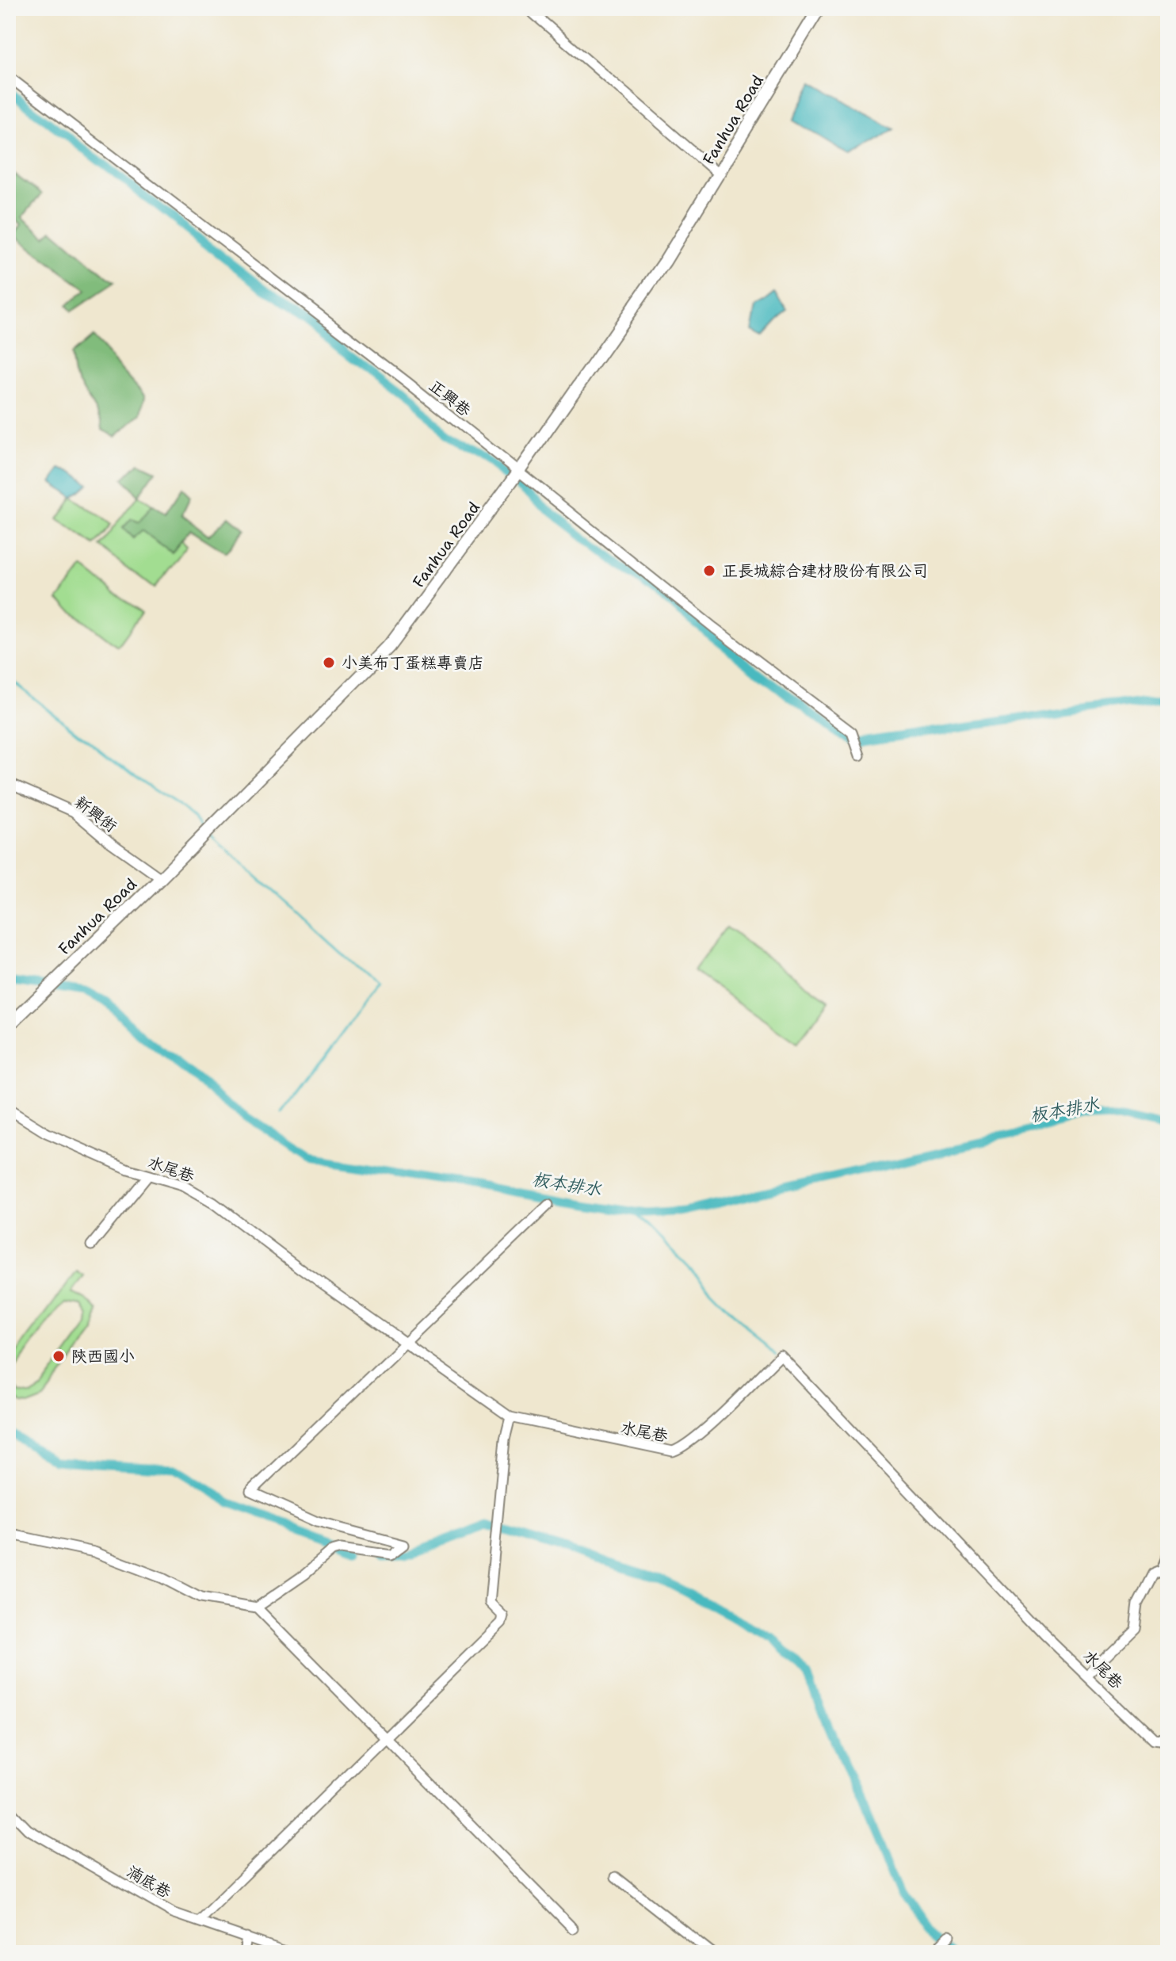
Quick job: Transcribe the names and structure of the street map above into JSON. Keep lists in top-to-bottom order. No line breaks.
{"streets":{"main road":["Fanhua Road"],"street":["正興巷","新興街","水尾巷","湳底巷"]},"crossings":[["Fanhua Road","正興巷"],["Fanhua Road","新興街"]],"water":["板本排水"],"places":["正長城綜合建材股份有限公司","小美布丁蛋糕專賣店","陝西國小"]}
